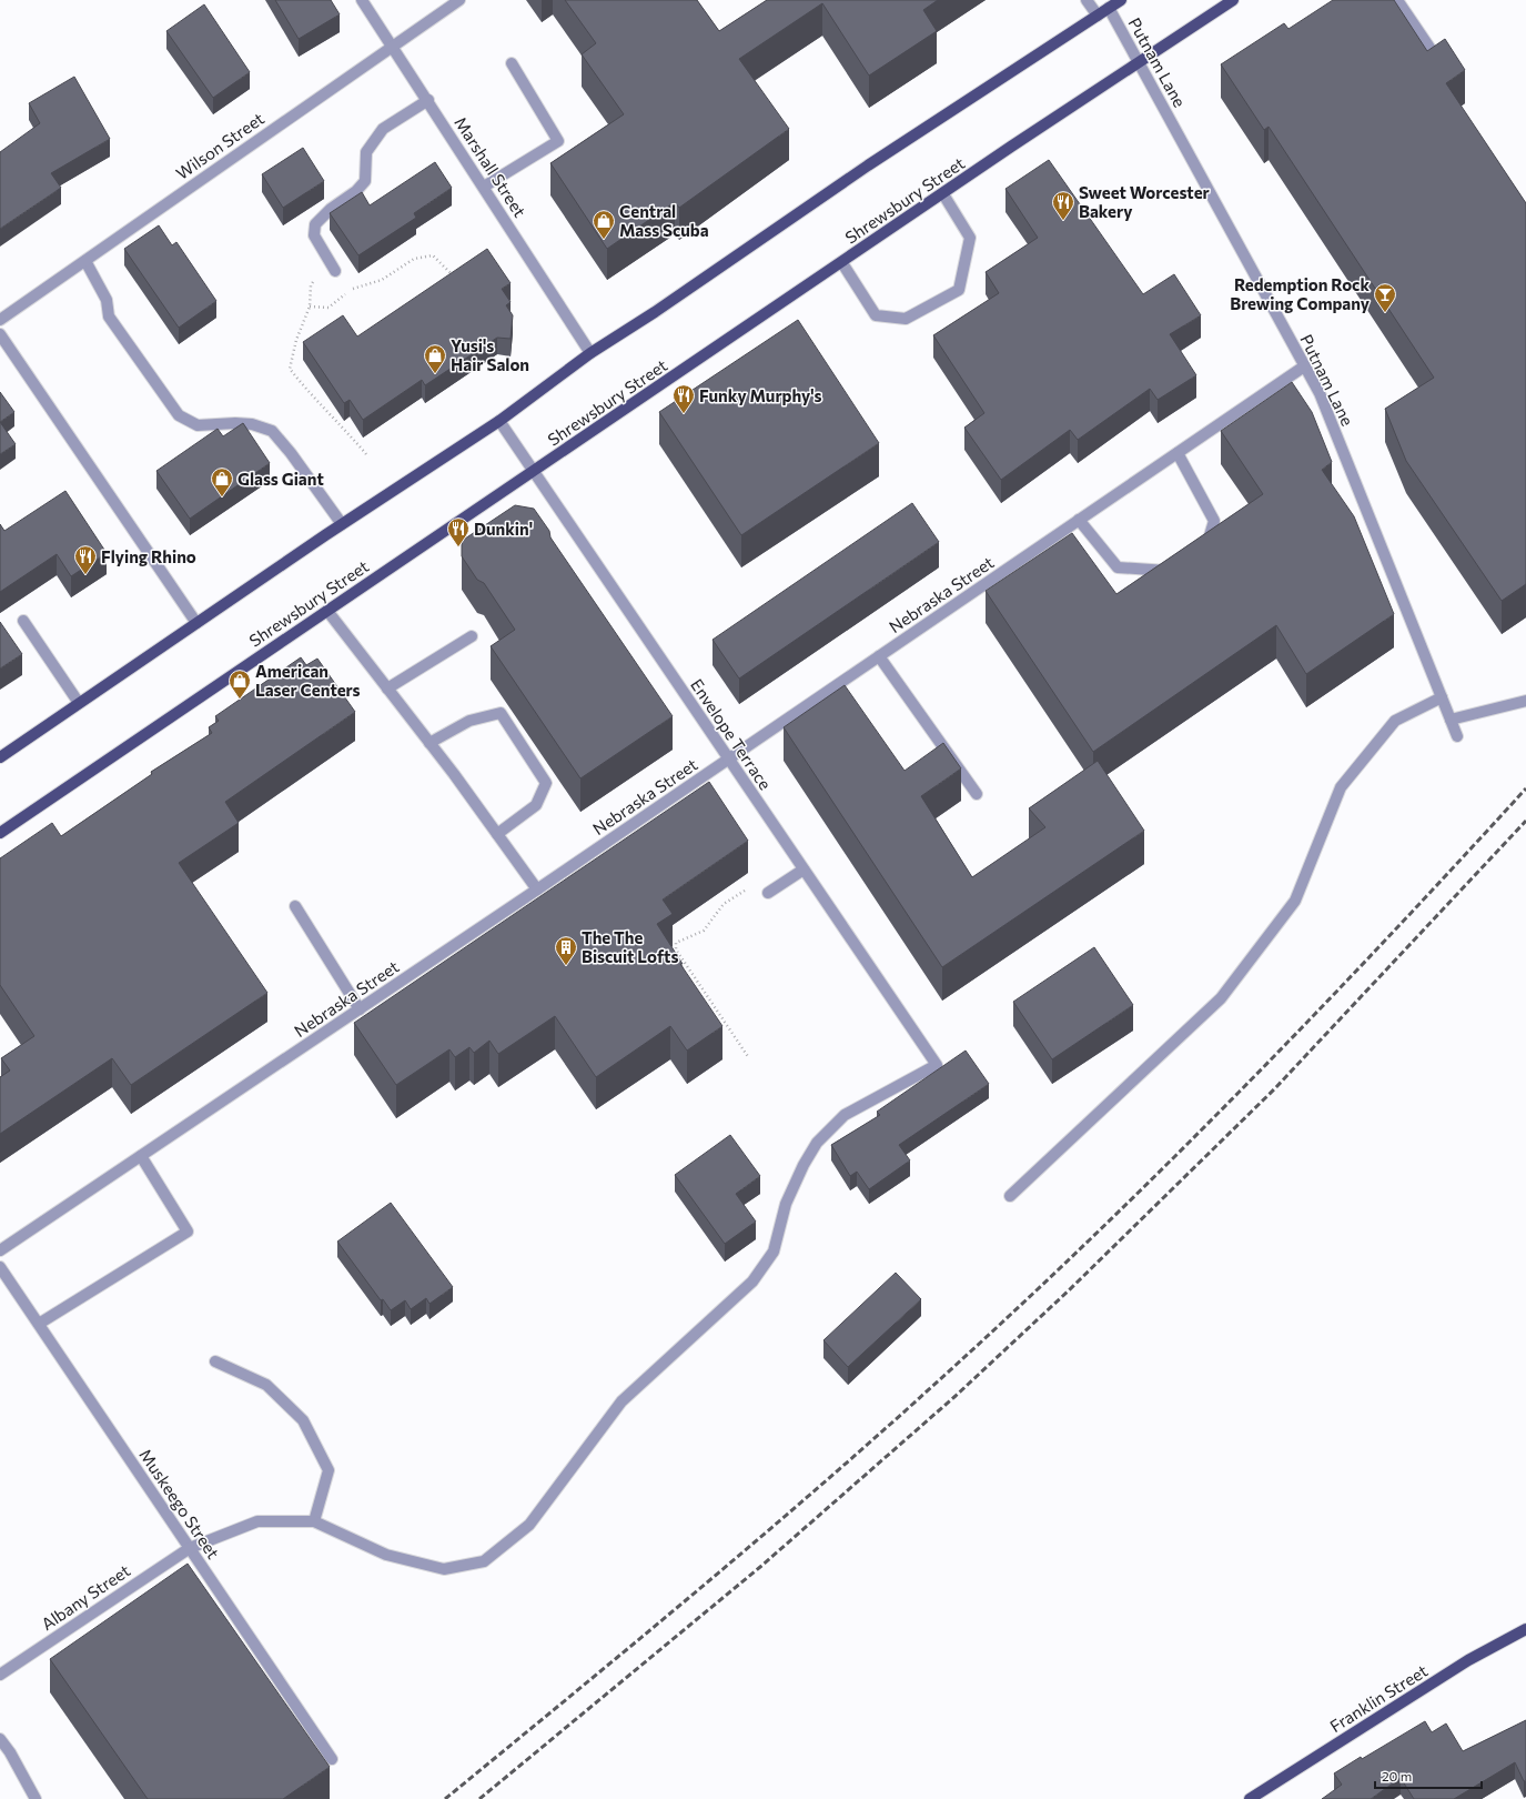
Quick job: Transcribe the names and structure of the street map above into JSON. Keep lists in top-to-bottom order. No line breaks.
{"streets":{"main road":["Shrewsbury Street","Franklin Street"],"street":["Putnam Lane","Wilson Street","Marshall Street","Nebraska Street","Envelope Terrace","Muskeego Street","Albany Street"]},"crossings":[["Putnam Lane","Shrewsbury Street"],["Putnam Lane","Nebraska Street"],["Wilson Street","Marshall Street"],["Shrewsbury Street","Envelope Terrace"],["Nebraska Street","Envelope Terrace"],["Envelope Terrace","Albany Street"],["Muskeego Street","Albany Street"]],"places":{"restaurant":["Sweet Worcester Bakery","Funky Murphy's","Dunkin'","Flying Rhino"],"shop":["Central Mass Scuba","Yusi's Hair Salon","Glass Giant","American Laser Centers"],"bar":["Redemption Rock Brewing Company"],"building":["The The Biscuit Lofts"]},"scale_bar":"20 m"}
